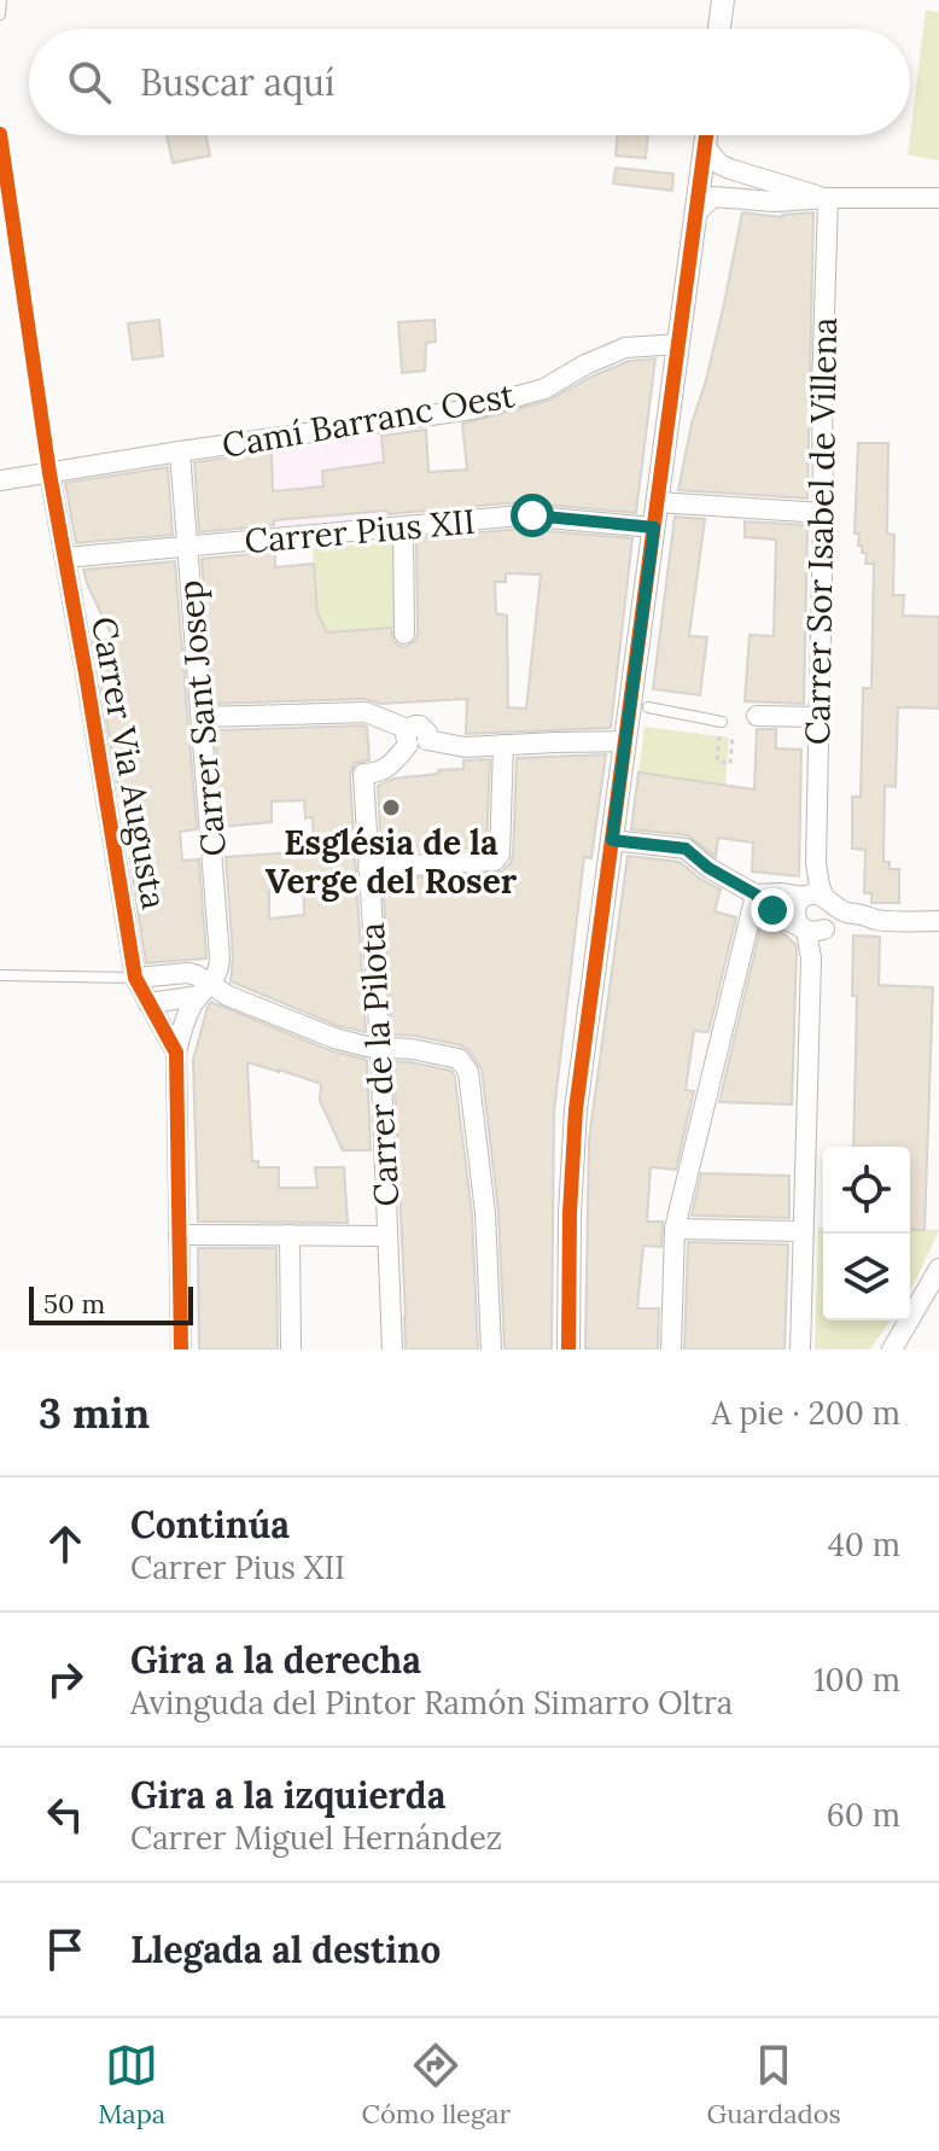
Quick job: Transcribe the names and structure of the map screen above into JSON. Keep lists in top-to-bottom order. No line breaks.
{"streets":{"street":["Camí Barranc Oest","Carrer Pius XII","Carrer Sor Isabel de Villena","Carrer Sant Josep","Carrer Via Augusta","Carrer de la Pilota"]},"crossings":[["Camí Barranc Oest","Carrer Sant Josep"],["Camí Barranc Oest","Carrer Via Augusta"],["Carrer Pius XII","Carrer Sant Josep"],["Carrer Pius XII","Carrer Via Augusta"],["Carrer Sant Josep","Carrer Via Augusta"]],"places":["Església de la Verge del Roser"],"scale_bar":"50 m","page":{"search":"Buscar aquí","scale":"50 m","heading":["3 min","A pie · 200 m"],"list":[["Continúa","Carrer Pius XII","40 m"],["Gira a la derecha","Avinguda del Pintor Ramón Simarro Oltra","100 m"],["Gira a la izquierda","Carrer Miguel Hernández","60 m"],"Llegada al destino"],"nav":["Mapa","Cómo llegar","Guardados"]}}
